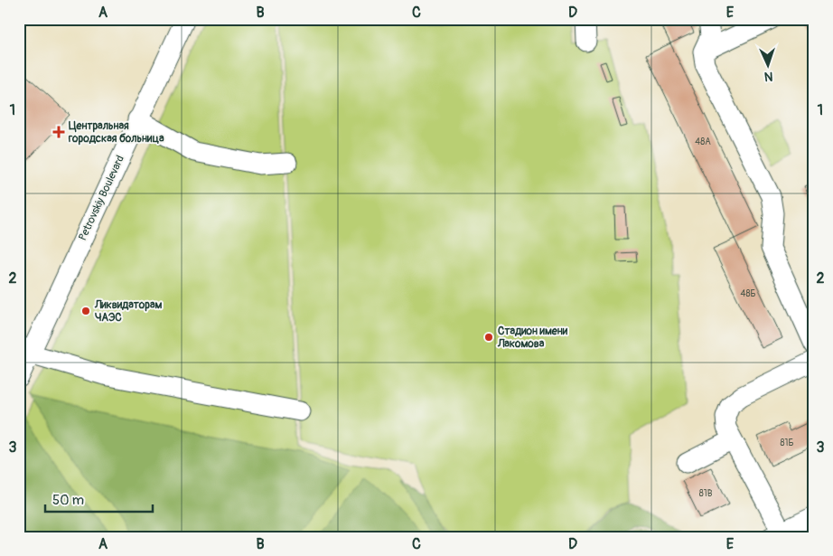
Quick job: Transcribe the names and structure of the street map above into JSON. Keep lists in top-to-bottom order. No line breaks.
{"streets":{"street":["Petrovskiy Boulevard"]},"places":{"health":["Центральная городская больница"],"other":["Ликвидаторам ЧАЭС","Стадион имени Лакомова"]},"house_numbers":["48А","48Б","81Б","81В"],"scale_bar":"50 m","north":"bottom","grid":{"columns":["A","B","C","D","E"],"rows":["1","2","3"]}}
